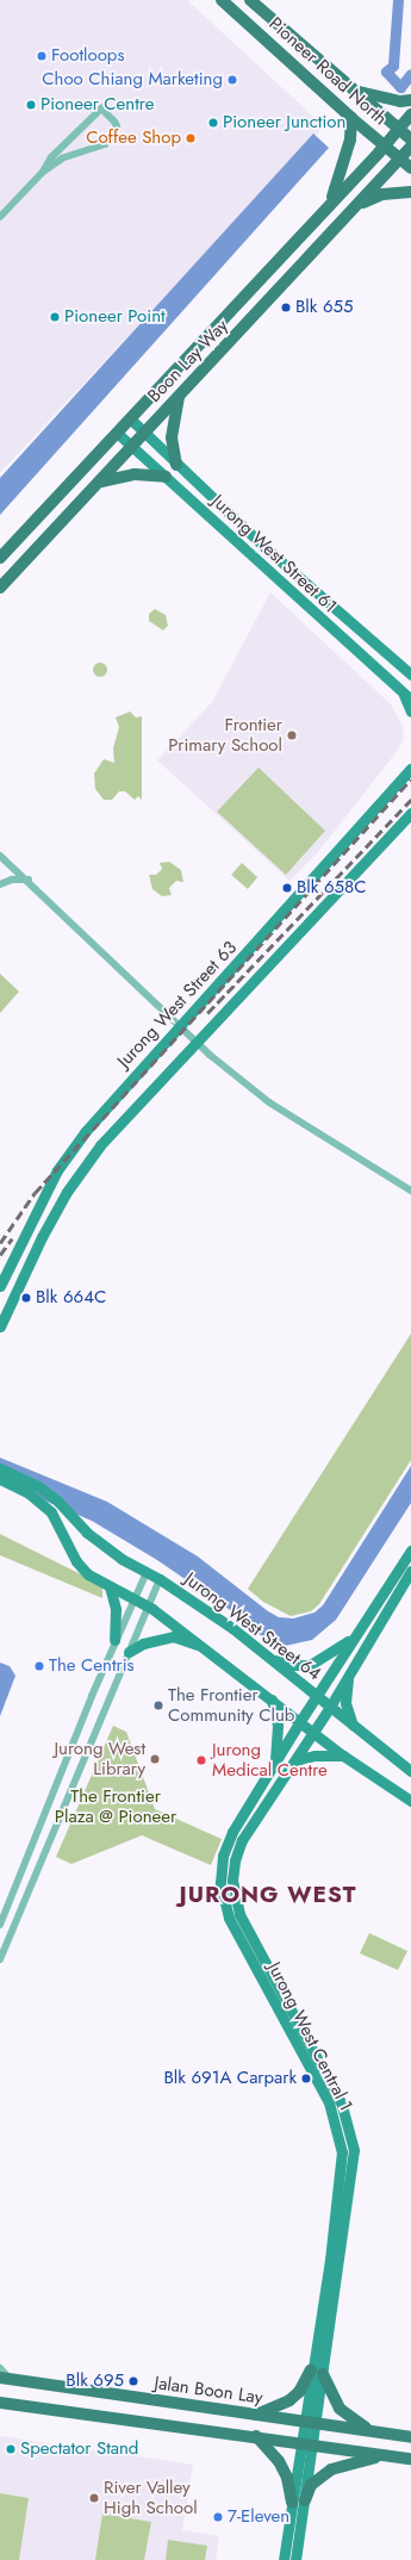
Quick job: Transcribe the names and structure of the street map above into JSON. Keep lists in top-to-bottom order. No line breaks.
{"streets":{"main road":["Pioneer Road North","Boon Lay Way","Jalan Boon Lay"],"street":["Jurong West Street 61","Jurong West Street 63","Jurong West Street 64","Jurong West Central 1"]},"crossings":[["Pioneer Road North","Boon Lay Way"],["Boon Lay Way","Jurong West Street 61"],["Jurong West Street 64","Jurong West Central 1"],["Jurong West Central 1","Jalan Boon Lay"]],"districts":["JURONG WEST"],"parks":["The Frontier Plaza @ Pioneer"],"places":["Footloops","Choo Chiang Marketing","Pioneer Centre","Pioneer Junction","Coffee Shop","Blk 655","Pioneer Point","Frontier Primary School","Blk 658C","Blk 664C","The Centris","The Frontier Community Club","Jurong West Library","Jurong Medical Centre","Blk 691A Carpark","Blk 695","Spectator Stand","River Valley High School","7-Eleven"]}
